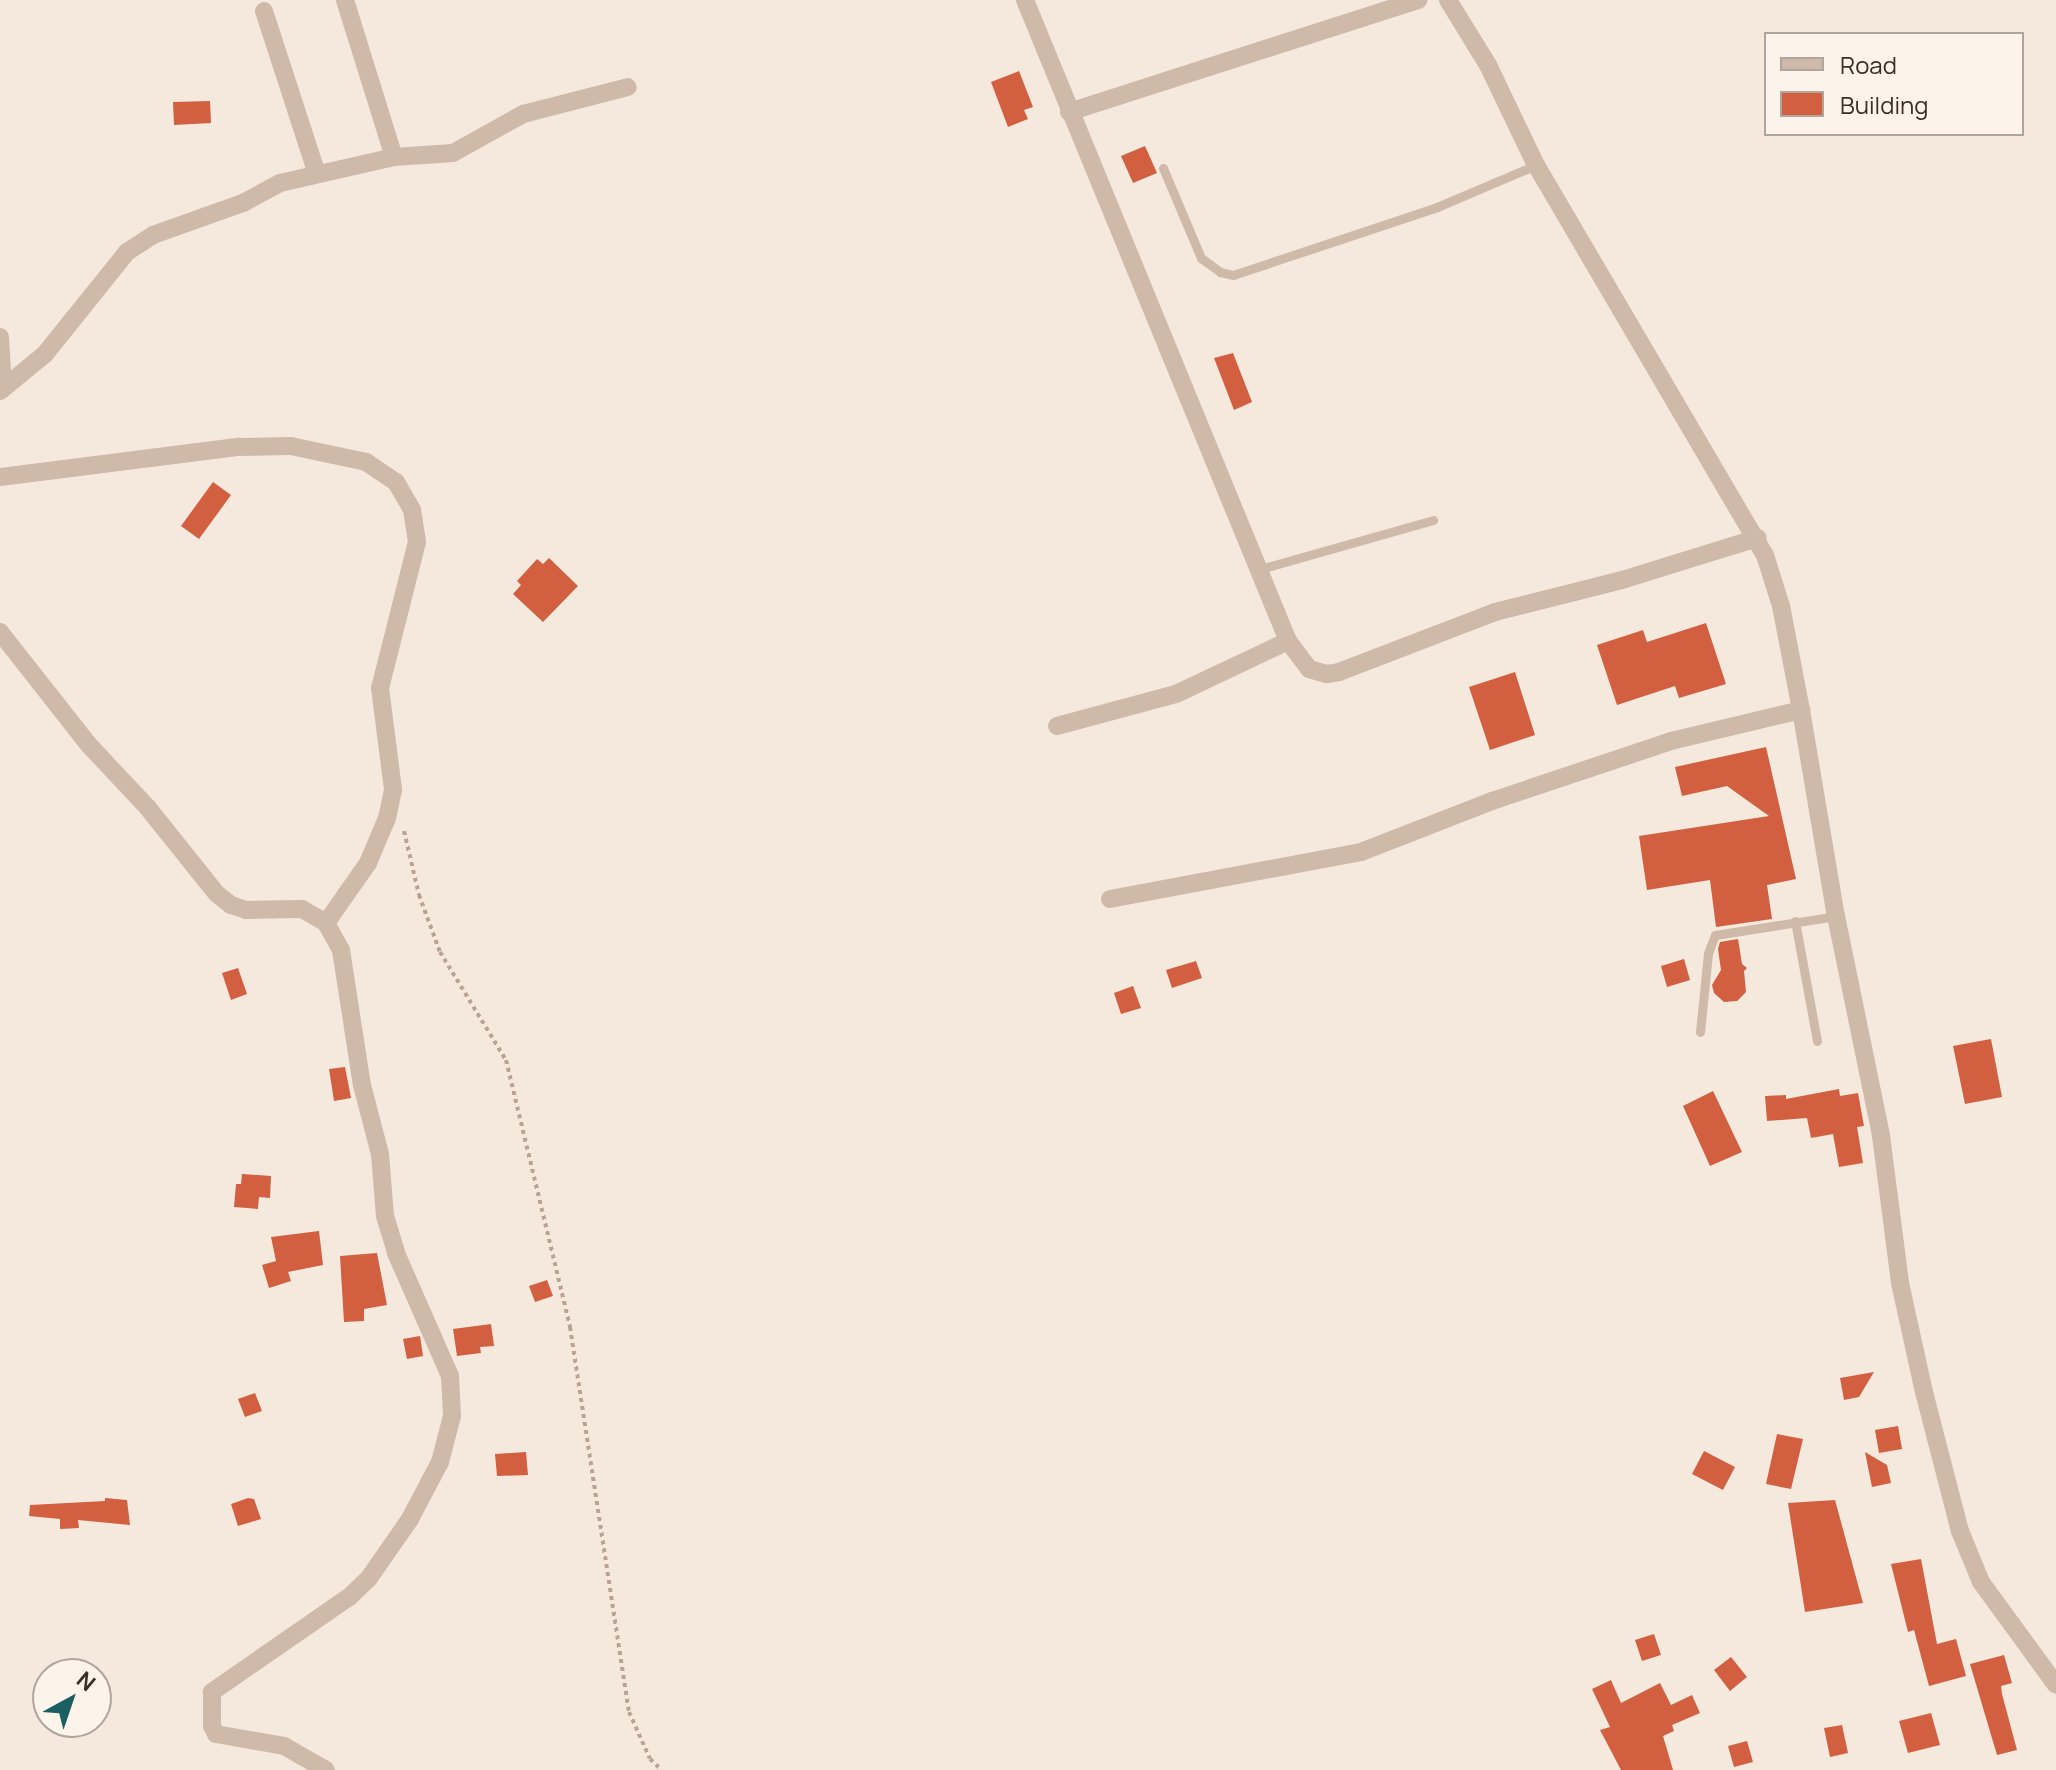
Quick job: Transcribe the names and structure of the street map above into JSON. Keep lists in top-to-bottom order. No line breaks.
{"legend":["Road","Building"],"north":"top right"}
